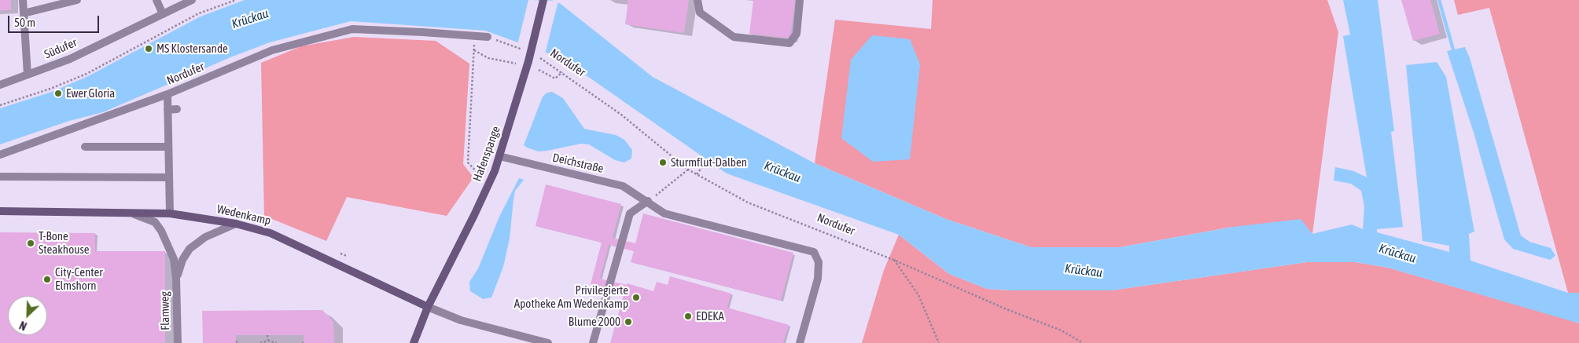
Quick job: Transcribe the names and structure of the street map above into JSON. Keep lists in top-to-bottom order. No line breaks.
{"streets":{"main road":["Hafenspange","Wedenkamp"],"street":["Südufer","Nordufer","Deichstraße","Flamweg"]},"crossings":[["Hafenspange","Deichstraße"],["Hafenspange","Wedenkamp"],["Wedenkamp","Flamweg"]],"water":["Krückau"],"places":["MS Klostersande","Ewer Gloria","Sturmflut-Dalben","T-Bone Steakhouse","City-Center Elmshorn","Privilegierte Apotheke Am Wedenkamp","EDEKA","Blume 2000"],"scale_bar":"50 m","north":"bottom left"}
